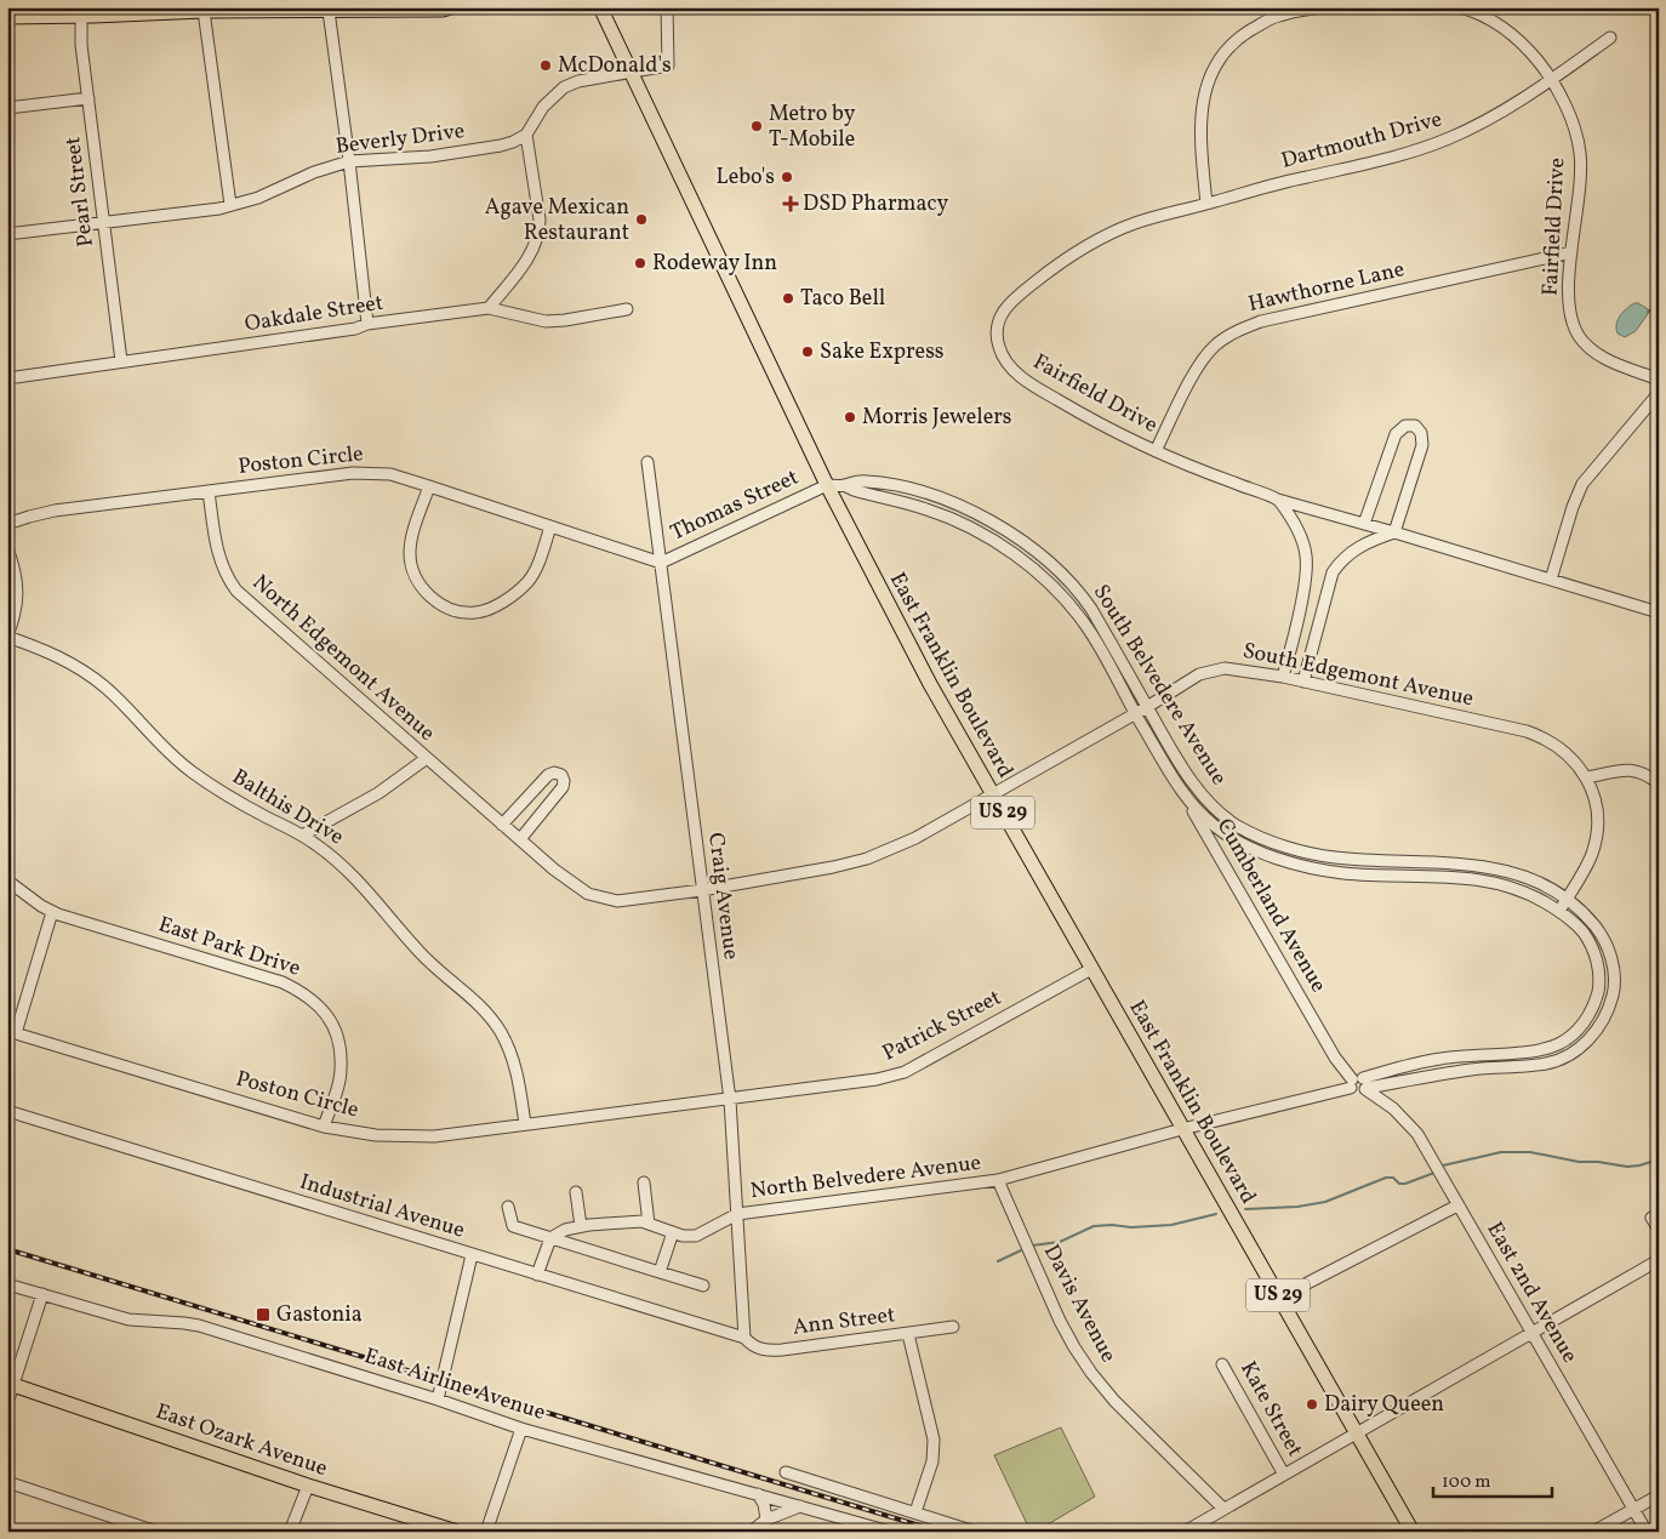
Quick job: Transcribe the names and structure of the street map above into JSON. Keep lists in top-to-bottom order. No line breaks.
{"streets":{"main road":["East Franklin Boulevard","US 29","East Ozark Avenue"],"street":["Beverly Drive","Dartmouth Drive","Pearl Street","Fairfield Drive","Hawthorne Lane","Oakdale Street","Poston Circle","Thomas Street","North Edgemont Avenue","South Edgemont Avenue","South Belvedere Avenue","Balthis Drive","Craig Avenue","Cumberland Avenue","East Park Drive","Patrick Street","North Belvedere Avenue","Industrial Avenue","East 2nd Avenue","Davis Avenue","Ann Street","East Airline Avenue","Kate Street"]},"crossings":[["Beverly Drive","Pearl Street"],["Dartmouth Drive","Fairfield Drive"],["Pearl Street","Oakdale Street"],["Fairfield Drive","Hawthorne Lane"],["Poston Circle","Thomas Street"],["Poston Circle","North Edgemont Avenue"],["Poston Circle","Balthis Drive"],["Poston Circle","Craig Avenue"],["Poston Circle","East Park Drive"],["Poston Circle","Patrick Street"],["Thomas Street","East Franklin Boulevard"],["Thomas Street","South Belvedere Avenue"],["Thomas Street","Craig Avenue"],["North Edgemont Avenue","East Franklin Boulevard"],["North Edgemont Avenue","South Edgemont Avenue"],["North Edgemont Avenue","Craig Avenue"],["East Franklin Boulevard","South Edgemont Avenue"],["East Franklin Boulevard","South Belvedere Avenue"],["East Franklin Boulevard","Patrick Street"],["South Edgemont Avenue","South Belvedere Avenue"],["South Belvedere Avenue","Cumberland Avenue"],["South Belvedere Avenue","North Belvedere Avenue"],["South Belvedere Avenue","East 2nd Avenue"],["South Belvedere Avenue","Davis Avenue"],["Craig Avenue","Patrick Street"],["Craig Avenue","North Belvedere Avenue"],["Craig Avenue","Industrial Avenue"],["Craig Avenue","Ann Street"],["Cumberland Avenue","East 2nd Avenue"],["North Belvedere Avenue","Davis Avenue"],["Industrial Avenue","Ann Street"]],"places":{"other":["McDonald's","Metro by T-Mobile","Lebo's","Agave Mexican Restaurant","Rodeway Inn","Taco Bell","Sake Express","Morris Jewelers","Dairy Queen"],"health":["DSD Pharmacy"],"transit":["Gastonia"]},"scale_bar":"100 m"}
